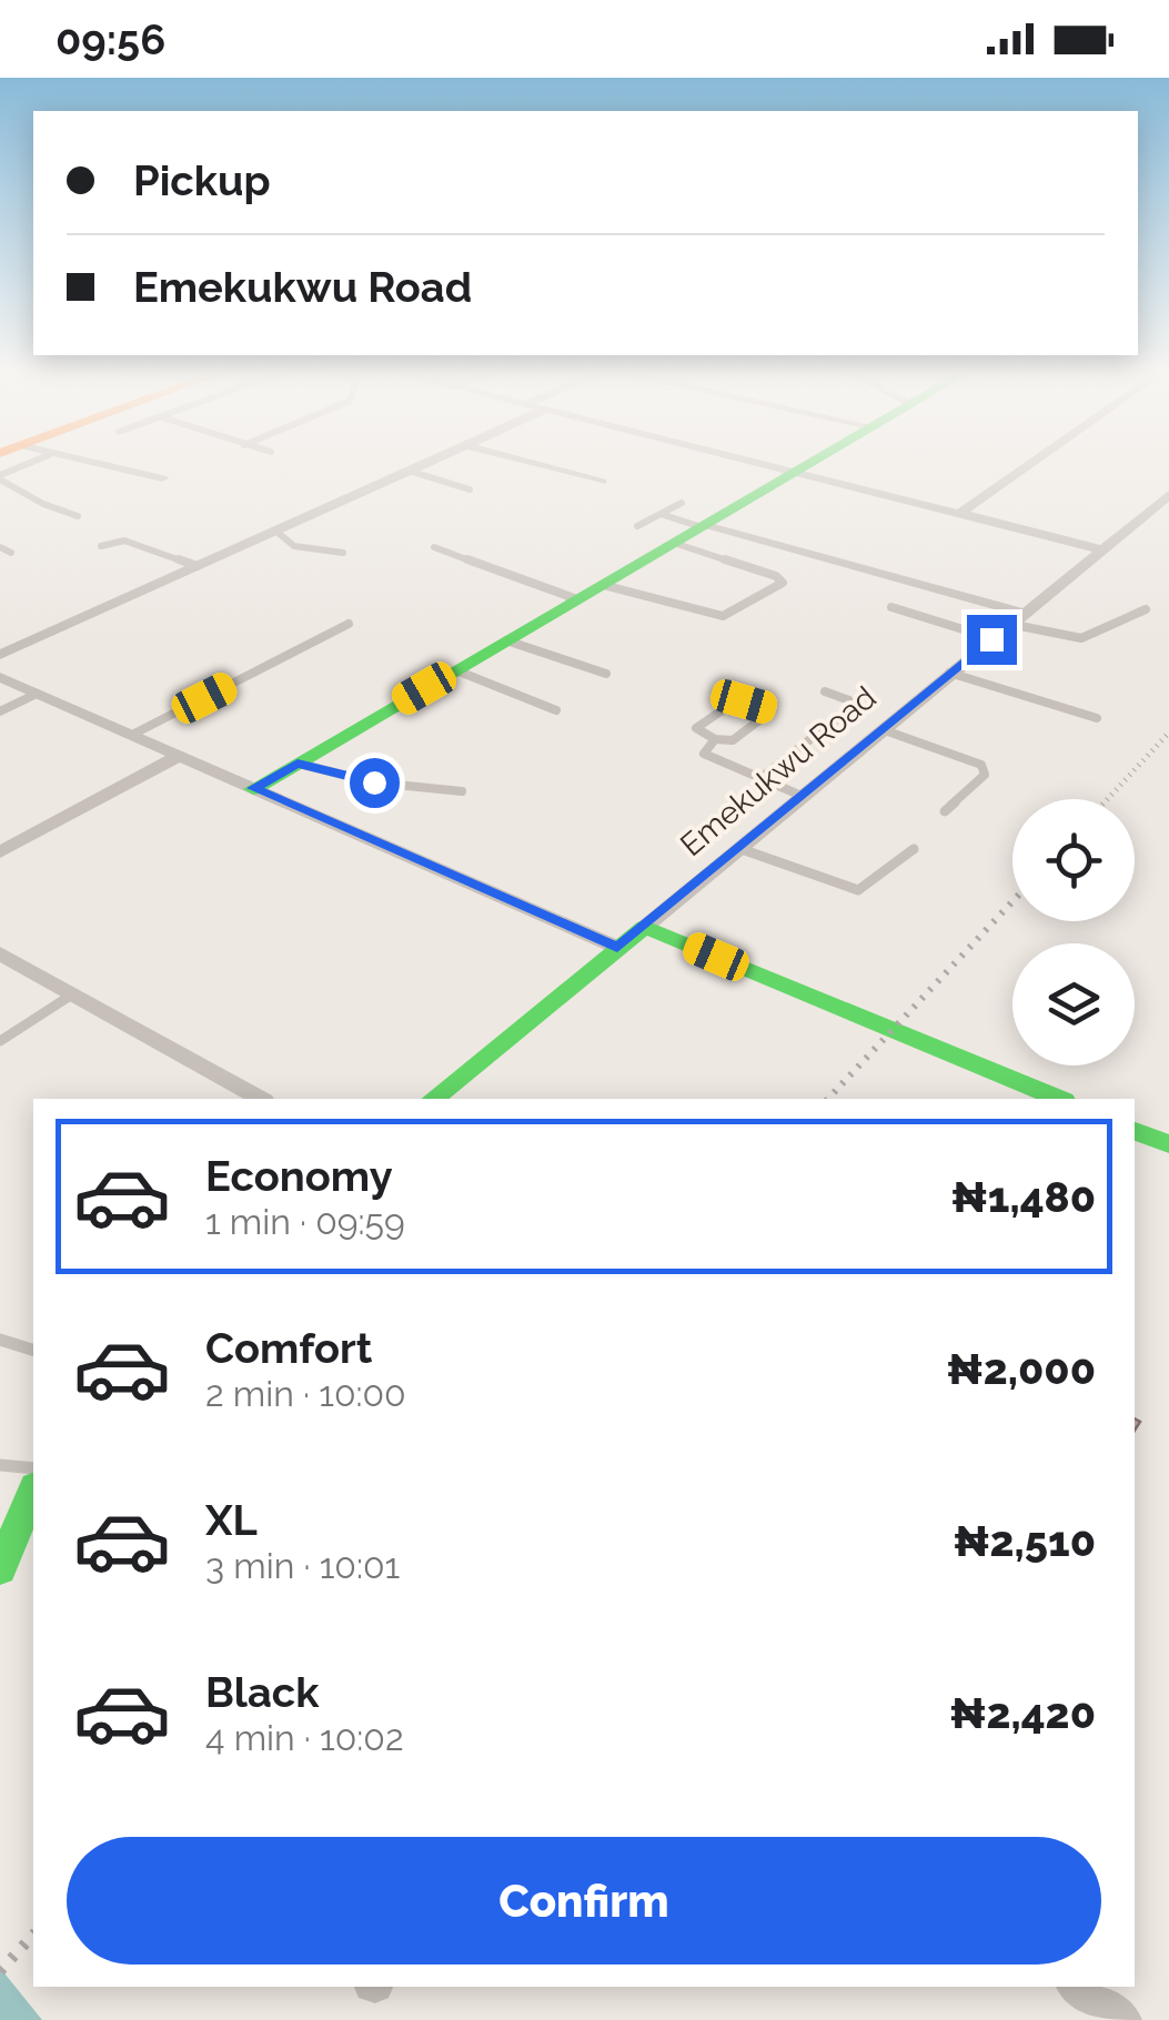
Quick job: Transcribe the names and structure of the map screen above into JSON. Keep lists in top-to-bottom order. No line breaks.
{"streets":{"street":["Emekukwu Road"]},"page":{"status":"09:56","banner":["Pickup","Emekukwu Road"],"list":[{"name":"Economy","note":"1 min · 09:59","value":"₦1,480"},{"name":"Comfort","note":"2 min · 10:00","value":"₦2,000"},{"name":"XL","note":"3 min · 10:01","value":"₦2,510"},{"name":"Black","note":"4 min · 10:02","value":"₦2,420"}],"buttons":"Confirm"}}
